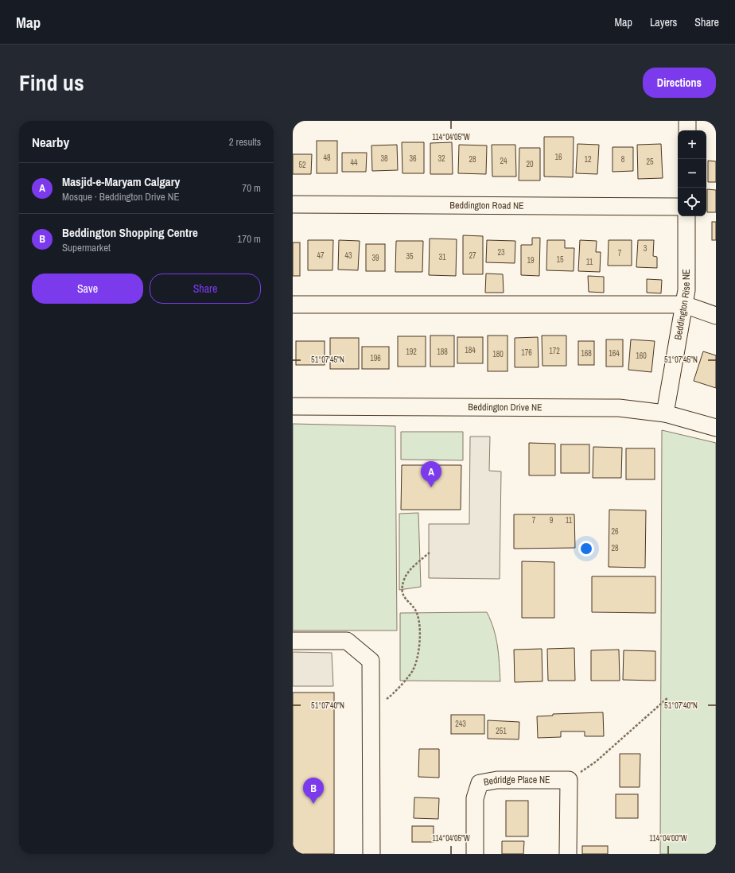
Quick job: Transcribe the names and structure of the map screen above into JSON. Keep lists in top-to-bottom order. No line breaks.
{"streets":{"street":["Beddington Road NE","Beddington Rise NE","Beddington Drive NE","Bedridge Place NE"]},"crossings":[["Beddington Rise NE","Beddington Drive NE"]],"house_numbers":["16","48","38","36","32","28","12","8","24","25","44","20","52","3","23","7","47","43","27","35","31","39","15","19","11","184","172","192","188","176","168","164","180","160","196","7","9","11","26","28","243","251"],"page":{"header":"Map","nav":["Map","Layers","Share"],"title":"Find us","buttons":["Directions",["Save","Share"]],"heading":["Nearby","2 results"],"map_buttons":["+","−"],"list":[{"mark":"A","name":"Masjid-e-Maryam Calgary","note":"Mosque · Beddington Drive NE","value":"70 m"},{"mark":"B","name":"Beddington Shopping Centre","note":"Supermarket","value":"170 m"}],"pins":["A","B"]},"coordinates":["114°04'05\"W","51°07'45\"N","51°07'40\"N","114°04'00\"W"]}
